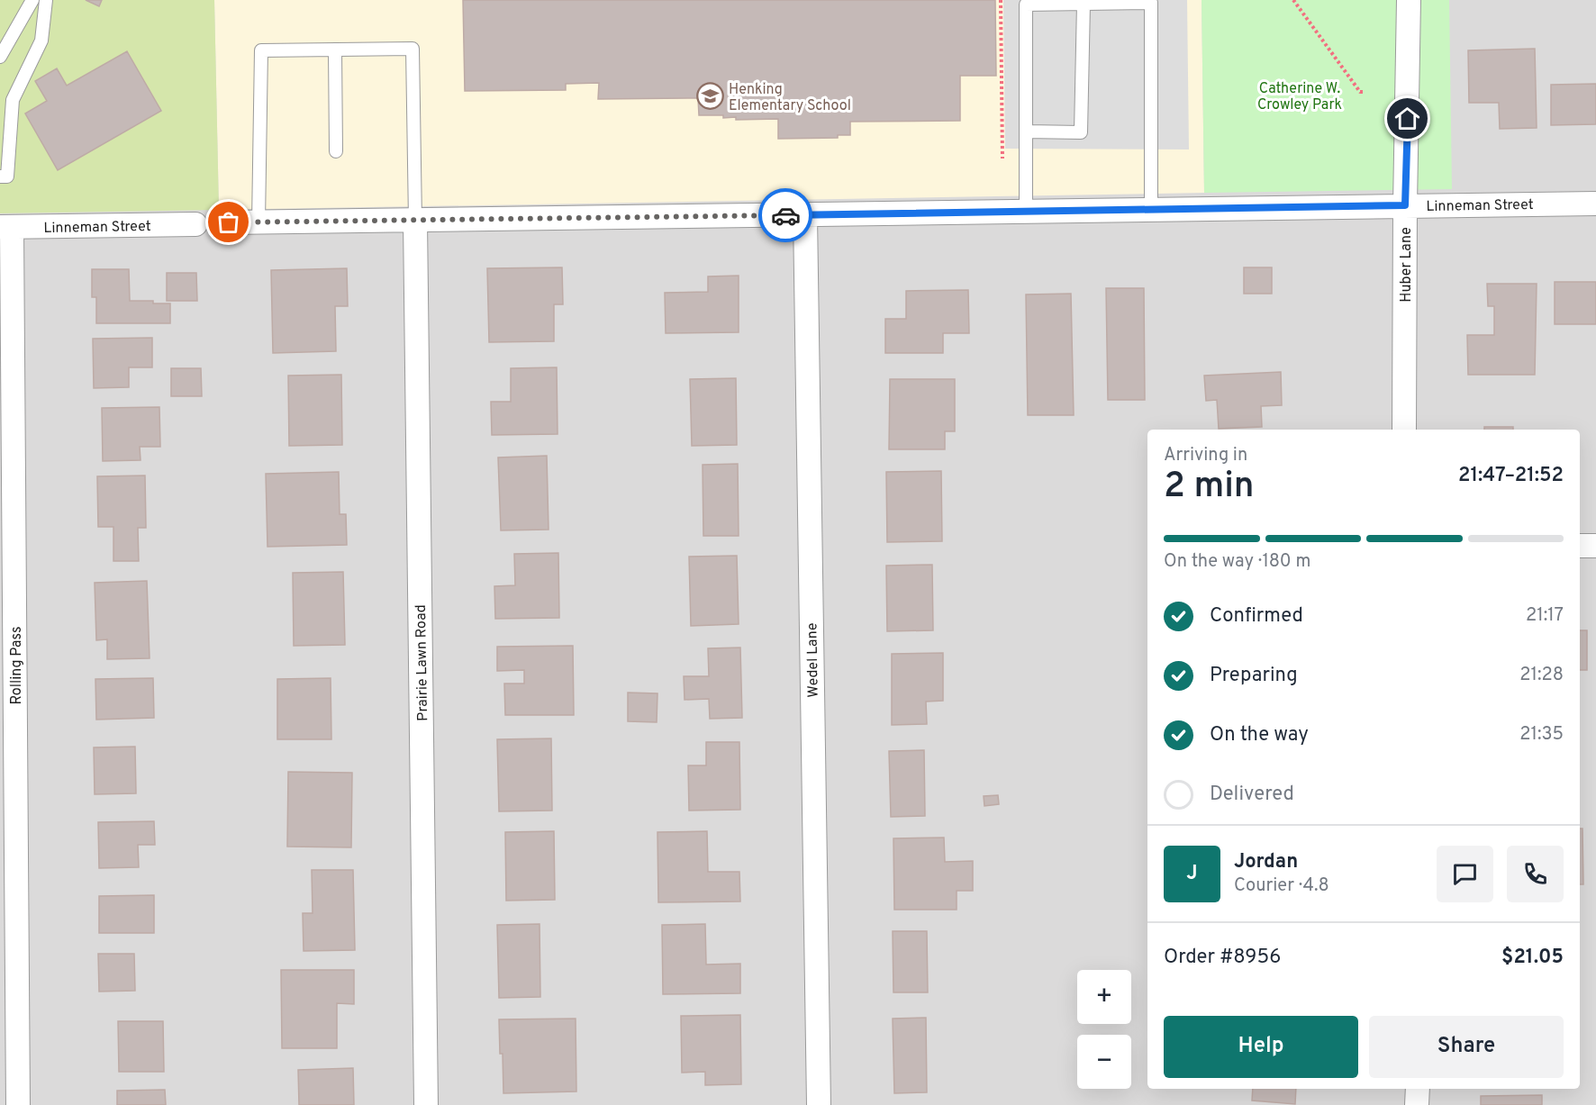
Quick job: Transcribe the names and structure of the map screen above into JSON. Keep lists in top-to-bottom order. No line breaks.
{"streets":{"street":["Linneman Street","Huber Lane","Wedel Lane","Prairie Lawn Road","Rolling Pass"]},"crossings":[["Linneman Street","Huber Lane"],["Linneman Street","Wedel Lane"],["Linneman Street","Prairie Lawn Road"],["Linneman Street","Rolling Pass"]],"parks":["Catherine W. Crowley Park"],"places":{"school or university":["Henking Elementary School"]},"page":{"heading":["2 min","Arriving in","21:47–21:52"],"panel":["Jordan","Courier · 4.8","Order #8956","$21.05"],"bar":"On the way · 180 m","list":[["Confirmed","21:17"],["Preparing","21:28"],["On the way","21:35"],"Delivered"],"round":"J","map_buttons":["+","−"],"buttons":["Help","Share"]}}
